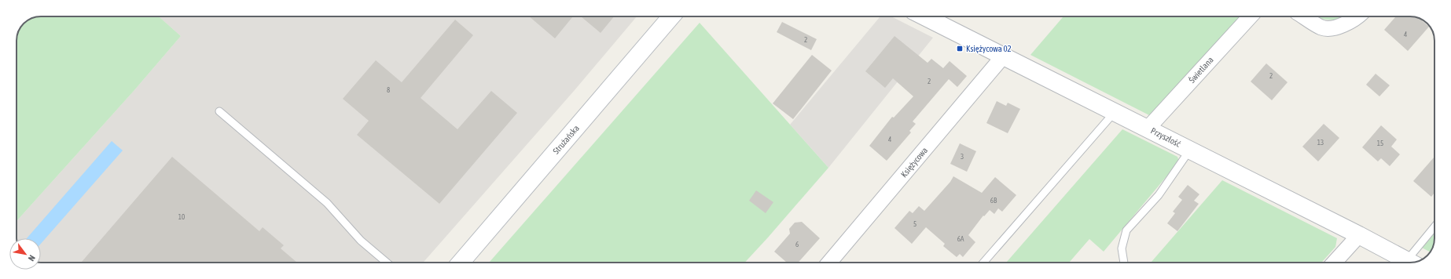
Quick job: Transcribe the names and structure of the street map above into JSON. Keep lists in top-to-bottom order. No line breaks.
{"streets":{"street":["Świetlana","Przyszłość","Strużańska","Księżycowa"]},"crossings":[["Świetlana","Przyszłość"],["Przyszłość","Księżycowa"]],"places":{"transit":["Księżycowa 02"]},"house_numbers":["4","2","2","2","8","4","13","15","3","6B","10","5","6A","6"],"north":"bottom right"}
